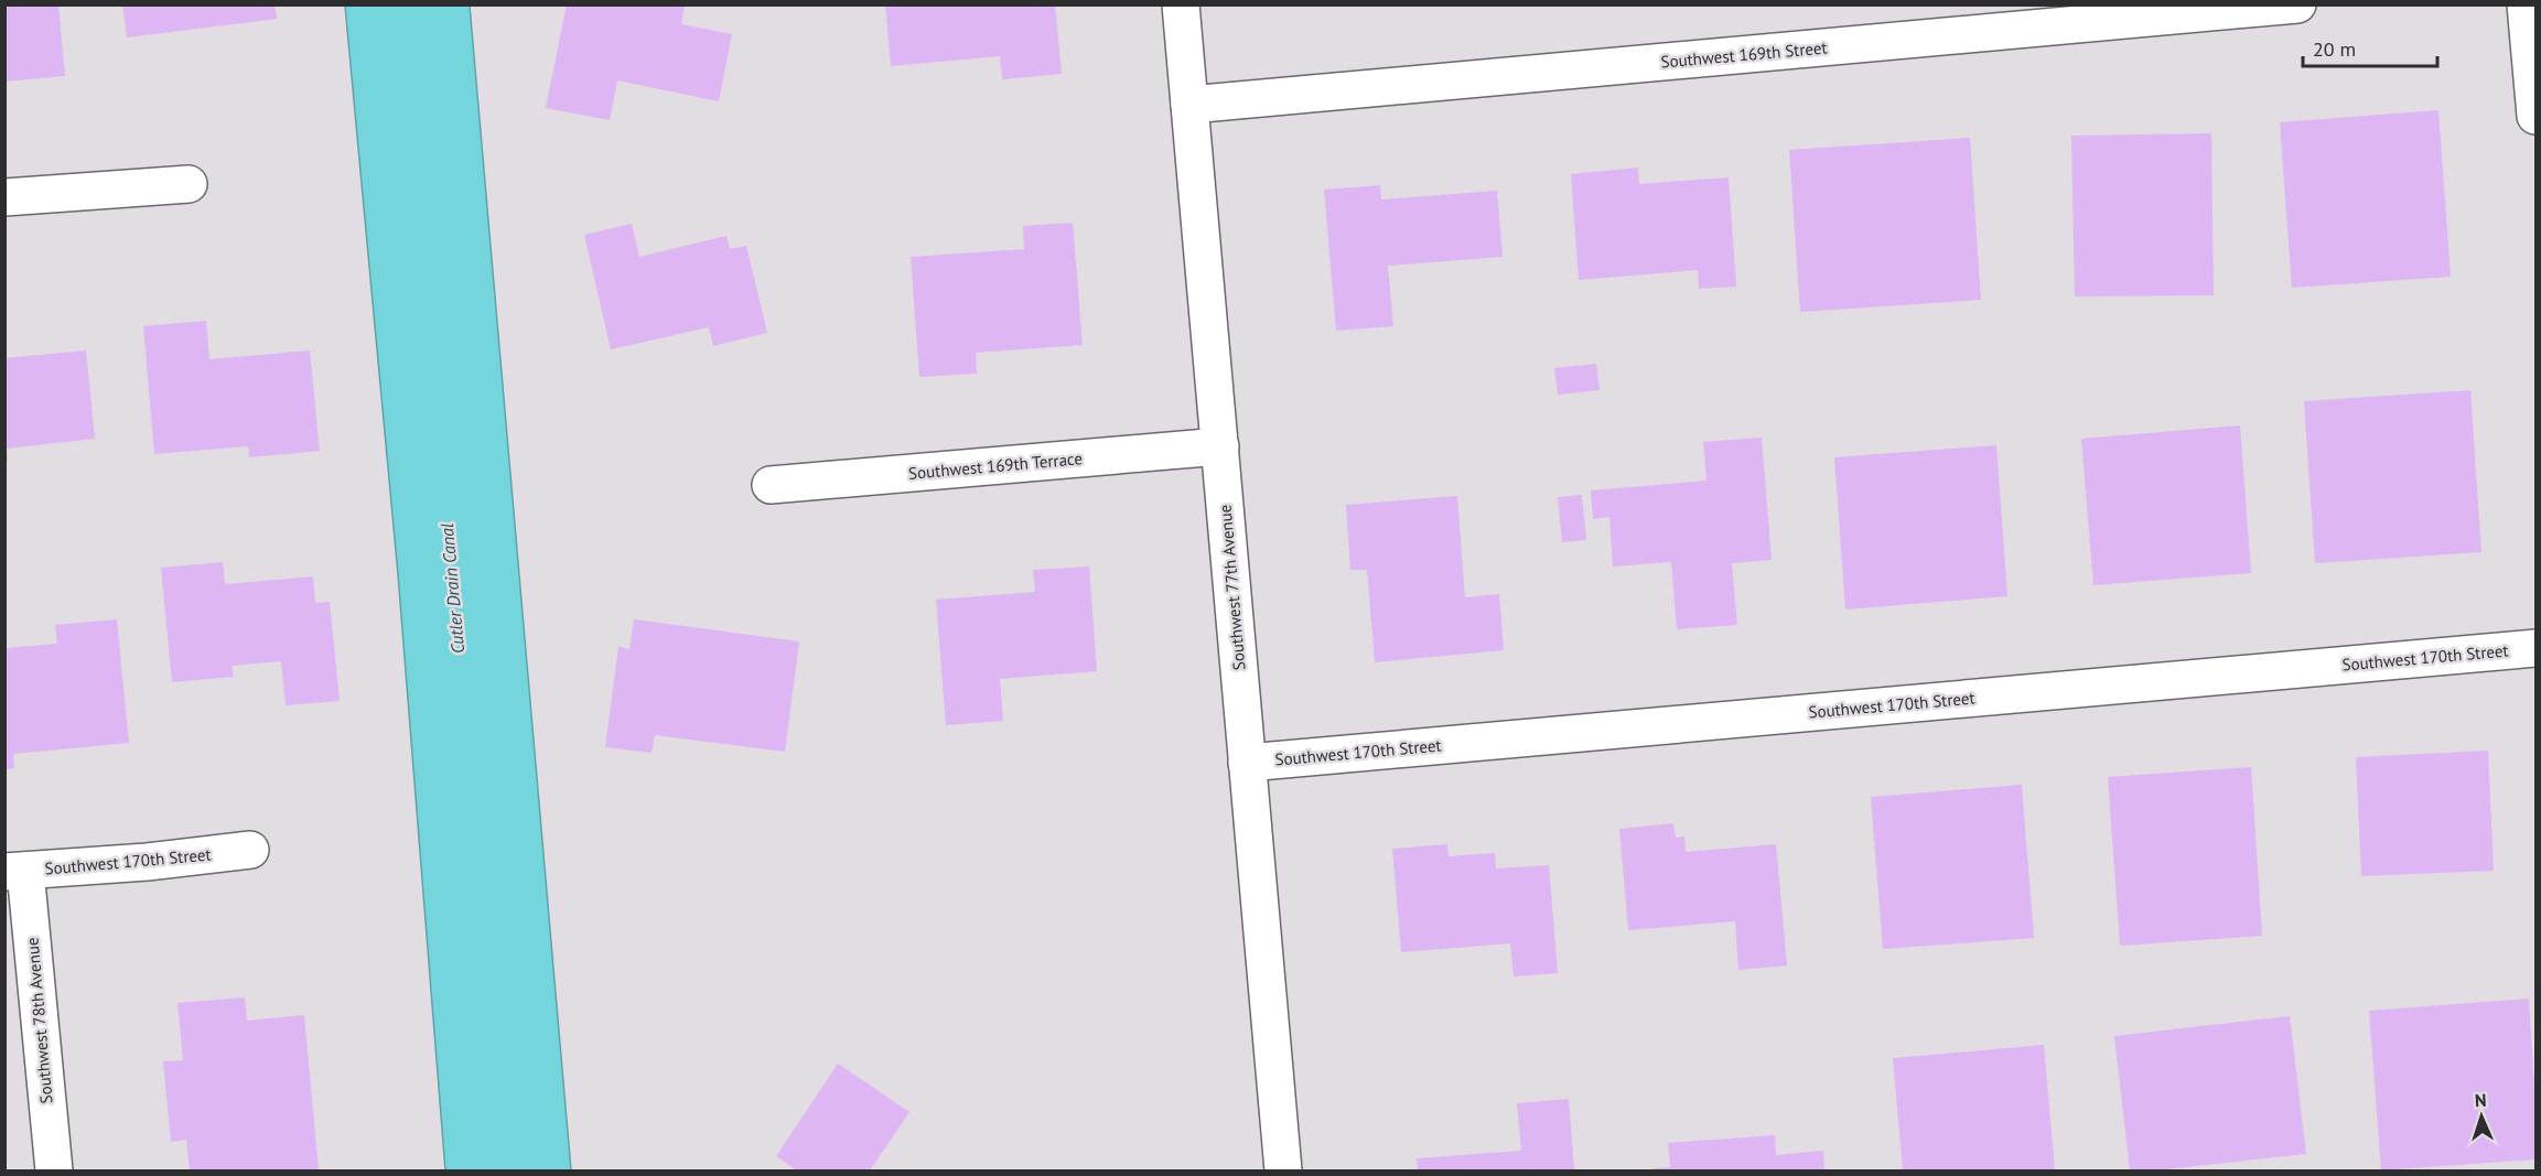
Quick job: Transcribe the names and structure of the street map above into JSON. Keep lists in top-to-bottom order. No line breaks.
{"streets":{"street":["Southwest 169th Street","Southwest 169th Terrace","Southwest 77th Avenue","Southwest 170th Street","Southwest 78th Avenue"]},"crossings":[["Southwest 169th Street","Southwest 77th Avenue"],["Southwest 169th Terrace","Southwest 77th Avenue"],["Southwest 77th Avenue","Southwest 170th Street"],["Southwest 170th Street","Southwest 78th Avenue"]],"water":["Cutler Drain Canal"],"scale_bar":"20 m","north":"top"}
